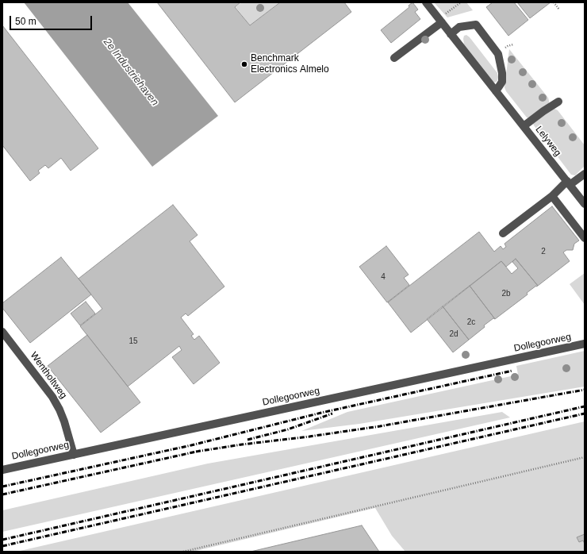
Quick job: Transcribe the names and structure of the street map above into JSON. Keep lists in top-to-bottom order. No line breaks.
{"streets":{"street":["Lelyweg","Dollegoorweg","Wentholtweg"]},"crossings":[["Dollegoorweg","Wentholtweg"]],"water":["2e Industriehaven"],"places":["Benchmark Electronics Almelo"],"house_numbers":["2","4","2b","2c","2d","15"],"scale_bar":"50 m"}
